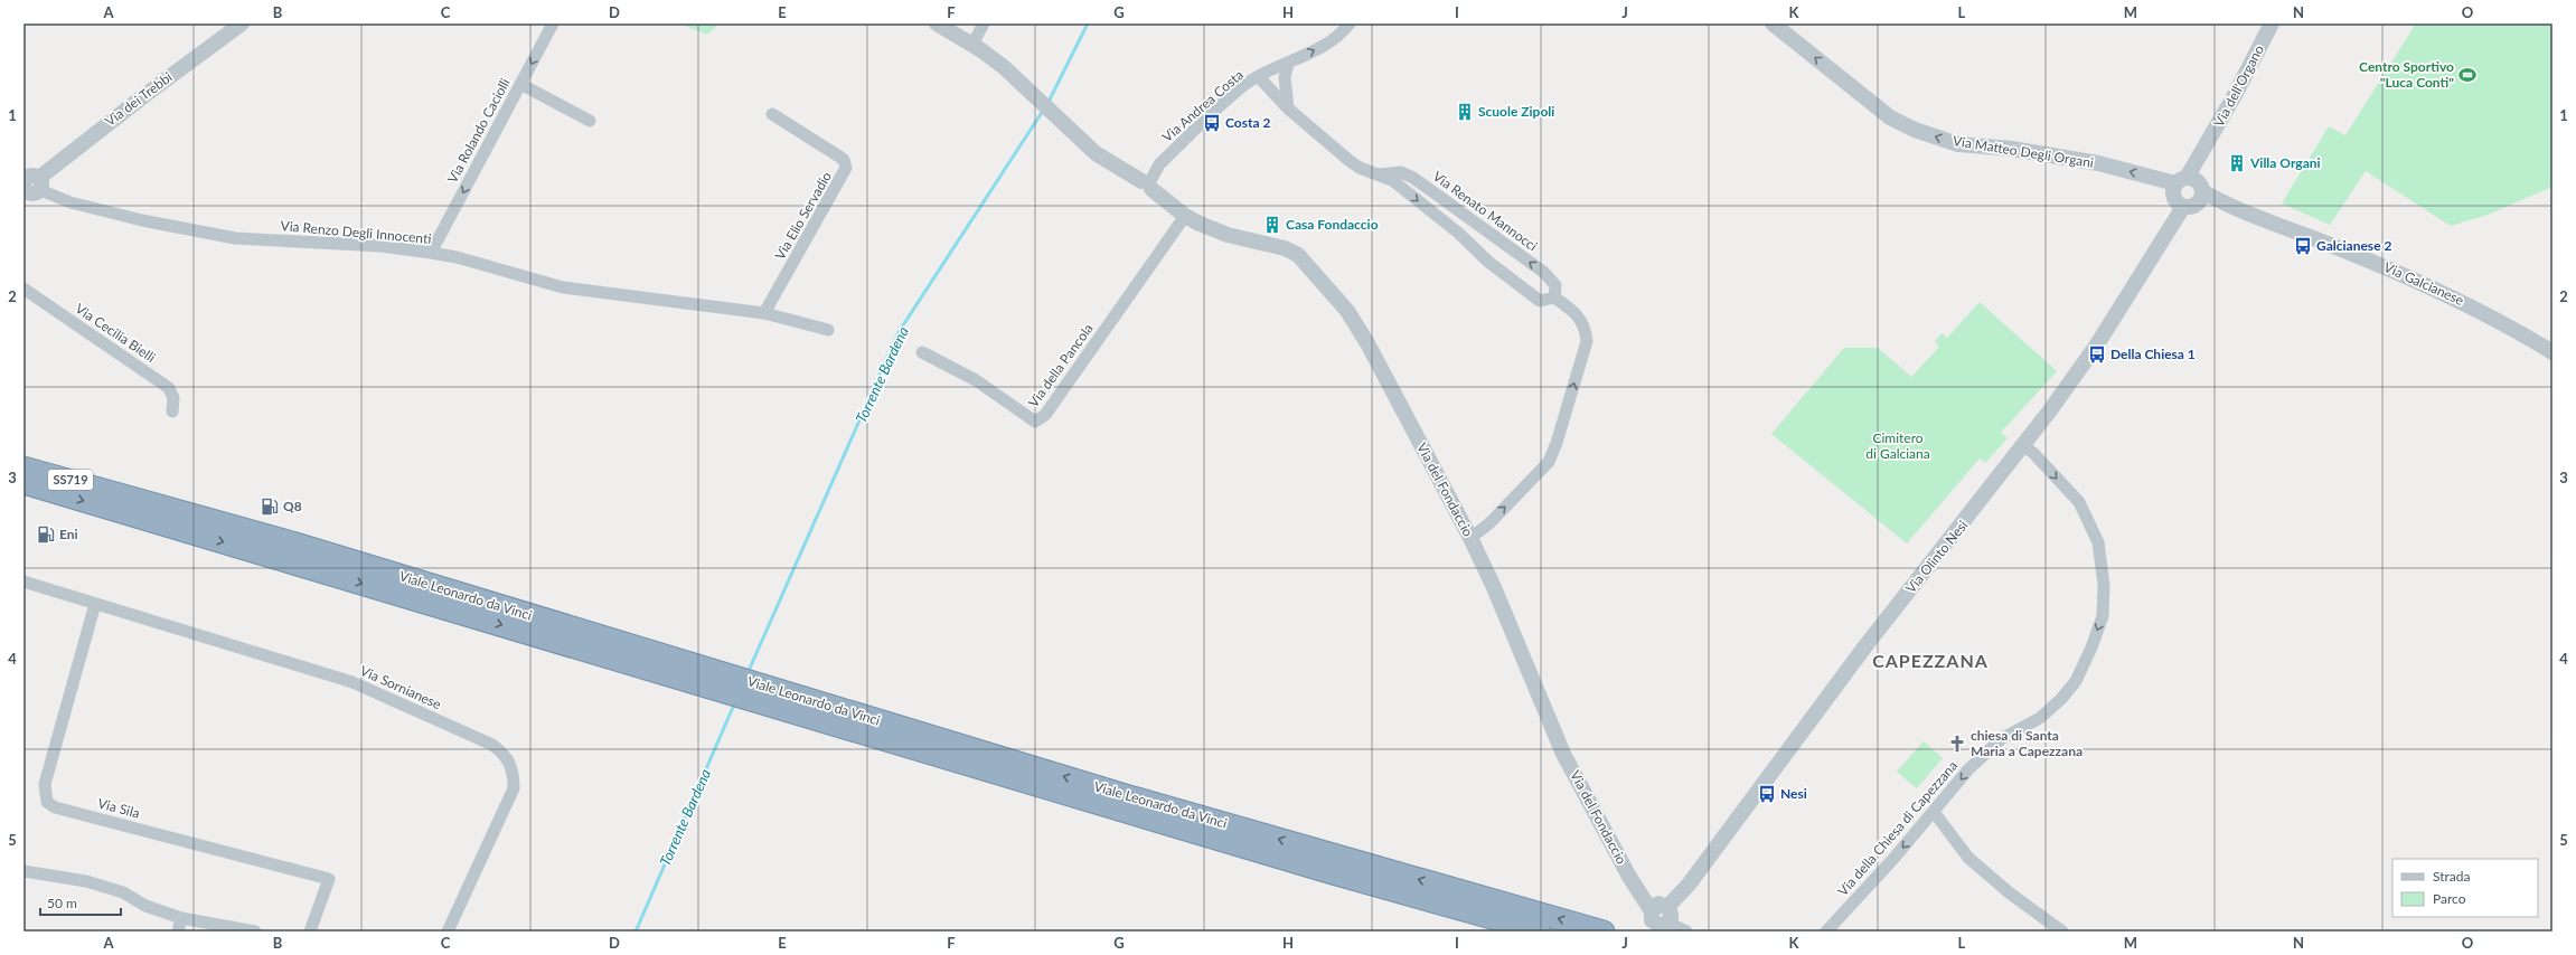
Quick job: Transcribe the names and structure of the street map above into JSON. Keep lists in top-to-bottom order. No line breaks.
{"streets":{"highway":["SS719","Viale Leonardo da Vinci"],"street":["Via dell'Organo","Via dei Trebbi","Via Andrea Costa","Via Rolando Caciolli","Via Matteo Degli Organi","Via Renato Mannocci","Via Elio Servadio","Via Renzo Degli Innocenti","Via Galcianese","Via Cecilia Bielli","Via della Pancola","Via del Fondaccio","Via Olinto Nesi","Via Sornianese","Via Sila","Via della Chiesa di Capezzana"]},"crossings":[["Via dell'Organo","Via Matteo Degli Organi"],["Via dell'Organo","Via Galcianese"],["Via dell'Organo","Via Olinto Nesi"],["Via dei Trebbi","Via Renzo Degli Innocenti"],["Via Andrea Costa","Via Renato Mannocci"],["Via Andrea Costa","Via del Fondaccio"],["Via Rolando Caciolli","Via Renzo Degli Innocenti"],["Via Matteo Degli Organi","Via Galcianese"],["Via Matteo Degli Organi","Via Olinto Nesi"],["Via Elio Servadio","Via Renzo Degli Innocenti"],["Via Galcianese","Via Olinto Nesi"],["Via della Pancola","Via del Fondaccio"],["Via del Fondaccio","Via Olinto Nesi"],["Via Olinto Nesi","Via della Chiesa di Capezzana"],["Via Sornianese","Via Sila"]],"one_way":["Via Rolando Caciolli","Via Matteo Degli Organi","Via della Chiesa di Capezzana"],"districts":["CAPEZZANA"],"water":["Torrente Bardena"],"parks":["Cimitero di Galciana"],"places":{"sports":["Centro Sportivo \"Luca Conti\""],"building":["Scuole Zipoli","Villa Organi","Casa Fondaccio"],"bus stop":["Costa 2","Galcianese 2","Della Chiesa 1","Nesi"],"fuel station":["Q8","Eni"],"church":["chiesa di Santa Maria a Capezzana"]},"legend":["Strada","Parco"],"scale_bar":"50 m","grid":{"columns":["A","B","C","D","E","F","G","H","I","J","K","L","M","N","O"],"rows":["1","2","3","4","5"]}}
